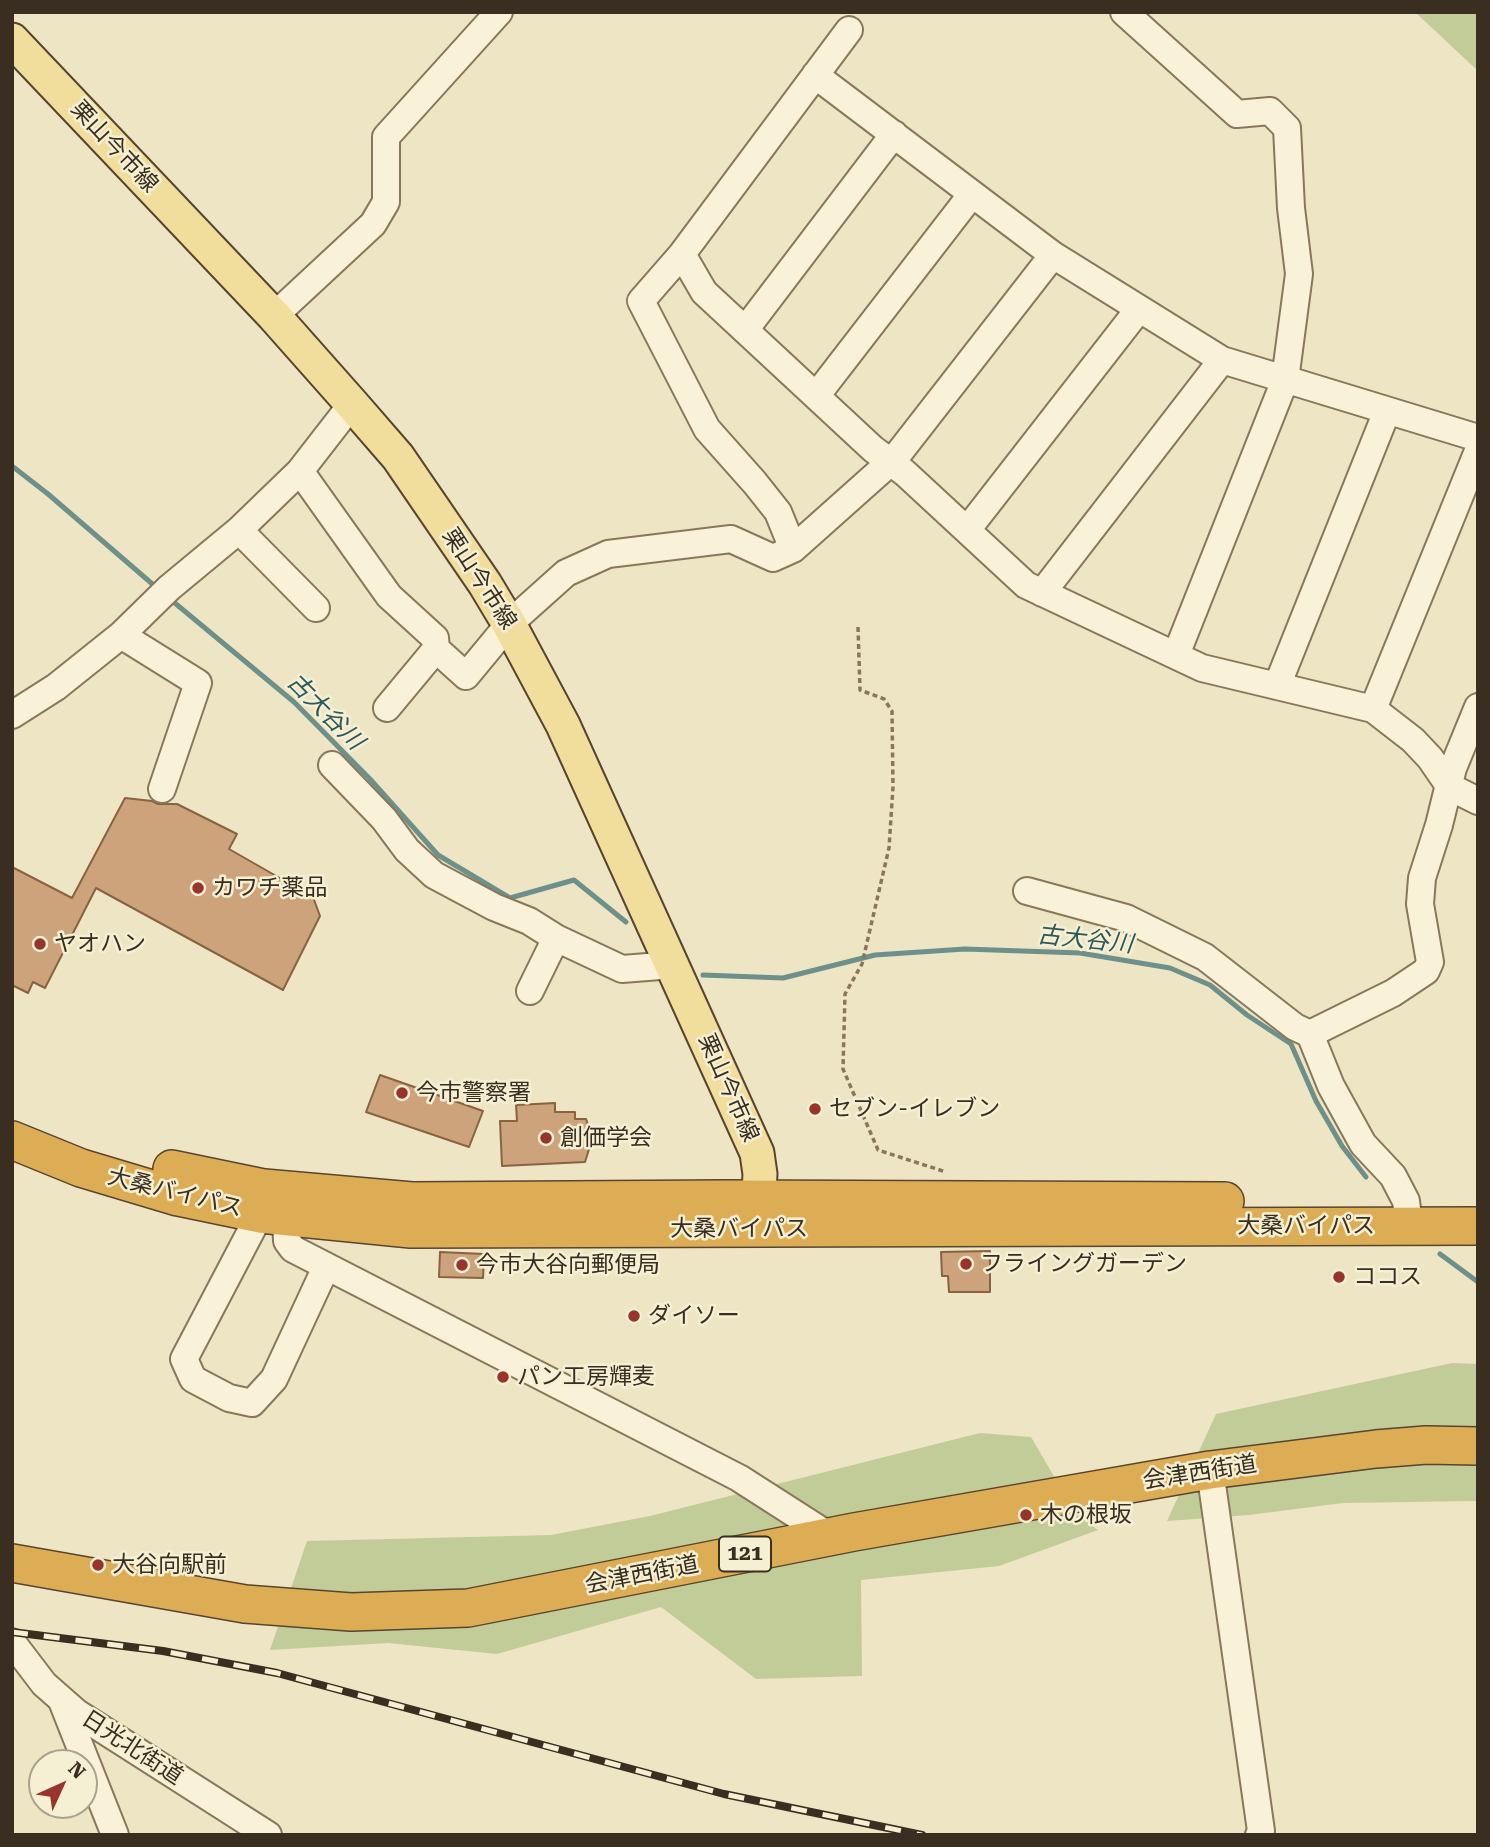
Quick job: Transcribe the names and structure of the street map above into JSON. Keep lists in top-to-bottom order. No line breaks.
{"streets":{"highway":["大桑バイパス","会津西街道","121"],"main road":["栗山今市線"],"street":["日光北街道"]},"crossings":[["栗山今市線","大桑バイパス"]],"water":["古大谷川"],"places":["カワチ薬品","ヤオハン","今市警察署","セブン-イレブン","創価学会","フライングガーデン","今市大谷向郵便局","ココス","ダイソー","パン工房輝麦","木の根坂","大谷向駅前"],"north":"top right"}
